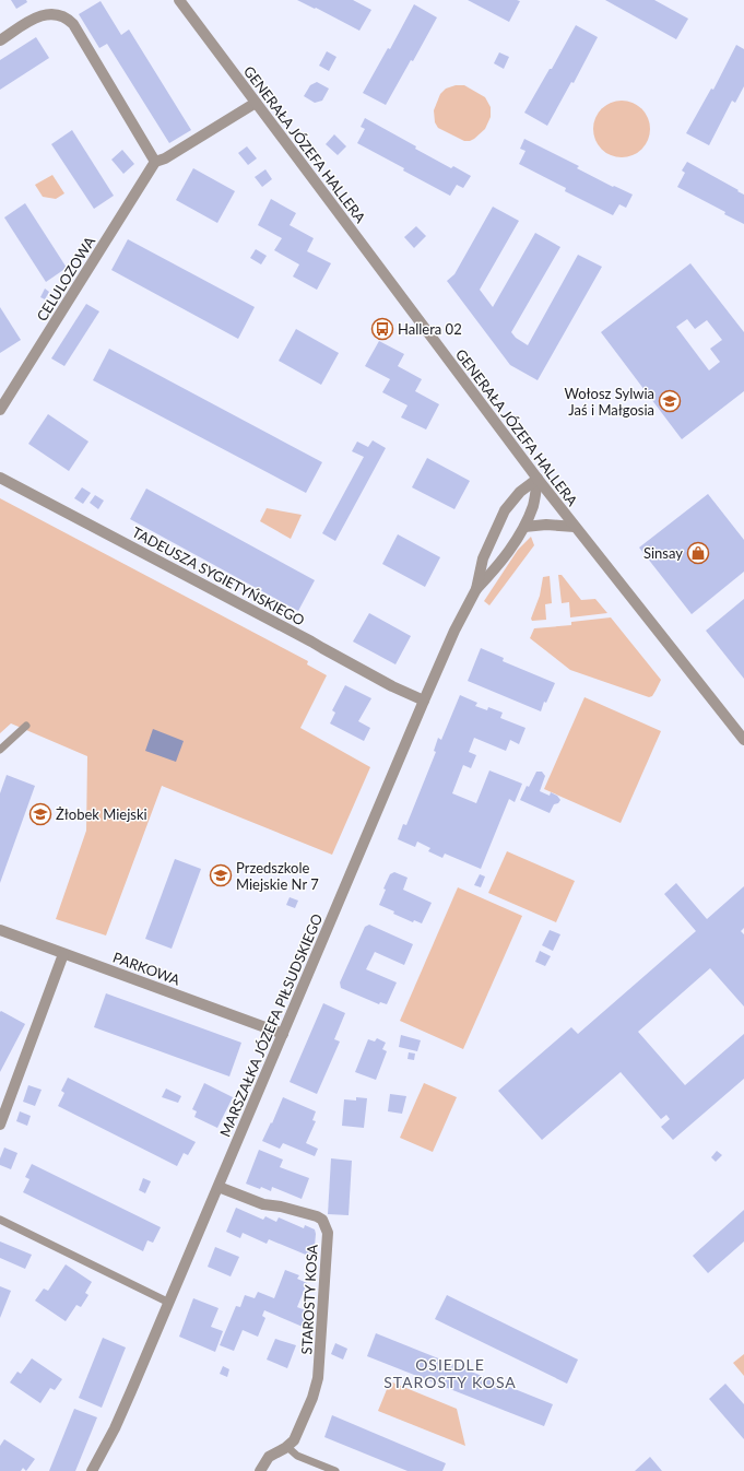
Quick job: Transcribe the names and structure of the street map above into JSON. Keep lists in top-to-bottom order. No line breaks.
{"streets":{"street":["GENERAŁA JÓZEFA HALLERA","CELULOZOWA","TADEUSZA SYGIETYŃSKIEGO","PARKOWA","MARSZAŁKA JÓZEFA PIŁSUDSKIEGO","STAROSTY KOSA"]},"crossings":[["GENERAŁA JÓZEFA HALLERA","MARSZAŁKA JÓZEFA PIŁSUDSKIEGO"],["TADEUSZA SYGIETYŃSKIEGO","MARSZAŁKA JÓZEFA PIŁSUDSKIEGO"],["PARKOWA","MARSZAŁKA JÓZEFA PIŁSUDSKIEGO"],["MARSZAŁKA JÓZEFA PIŁSUDSKIEGO","STAROSTY KOSA"]],"districts":["OSIEDLE STAROSTY KOSA"],"places":{"bus stop":["Hallera 02"],"school or university":["Wołosz Sylwia Jaś i Małgosia","Żłobek Miejski","Przedszkole Miejskie Nr 7"],"shop":["Sinsay"]}}
